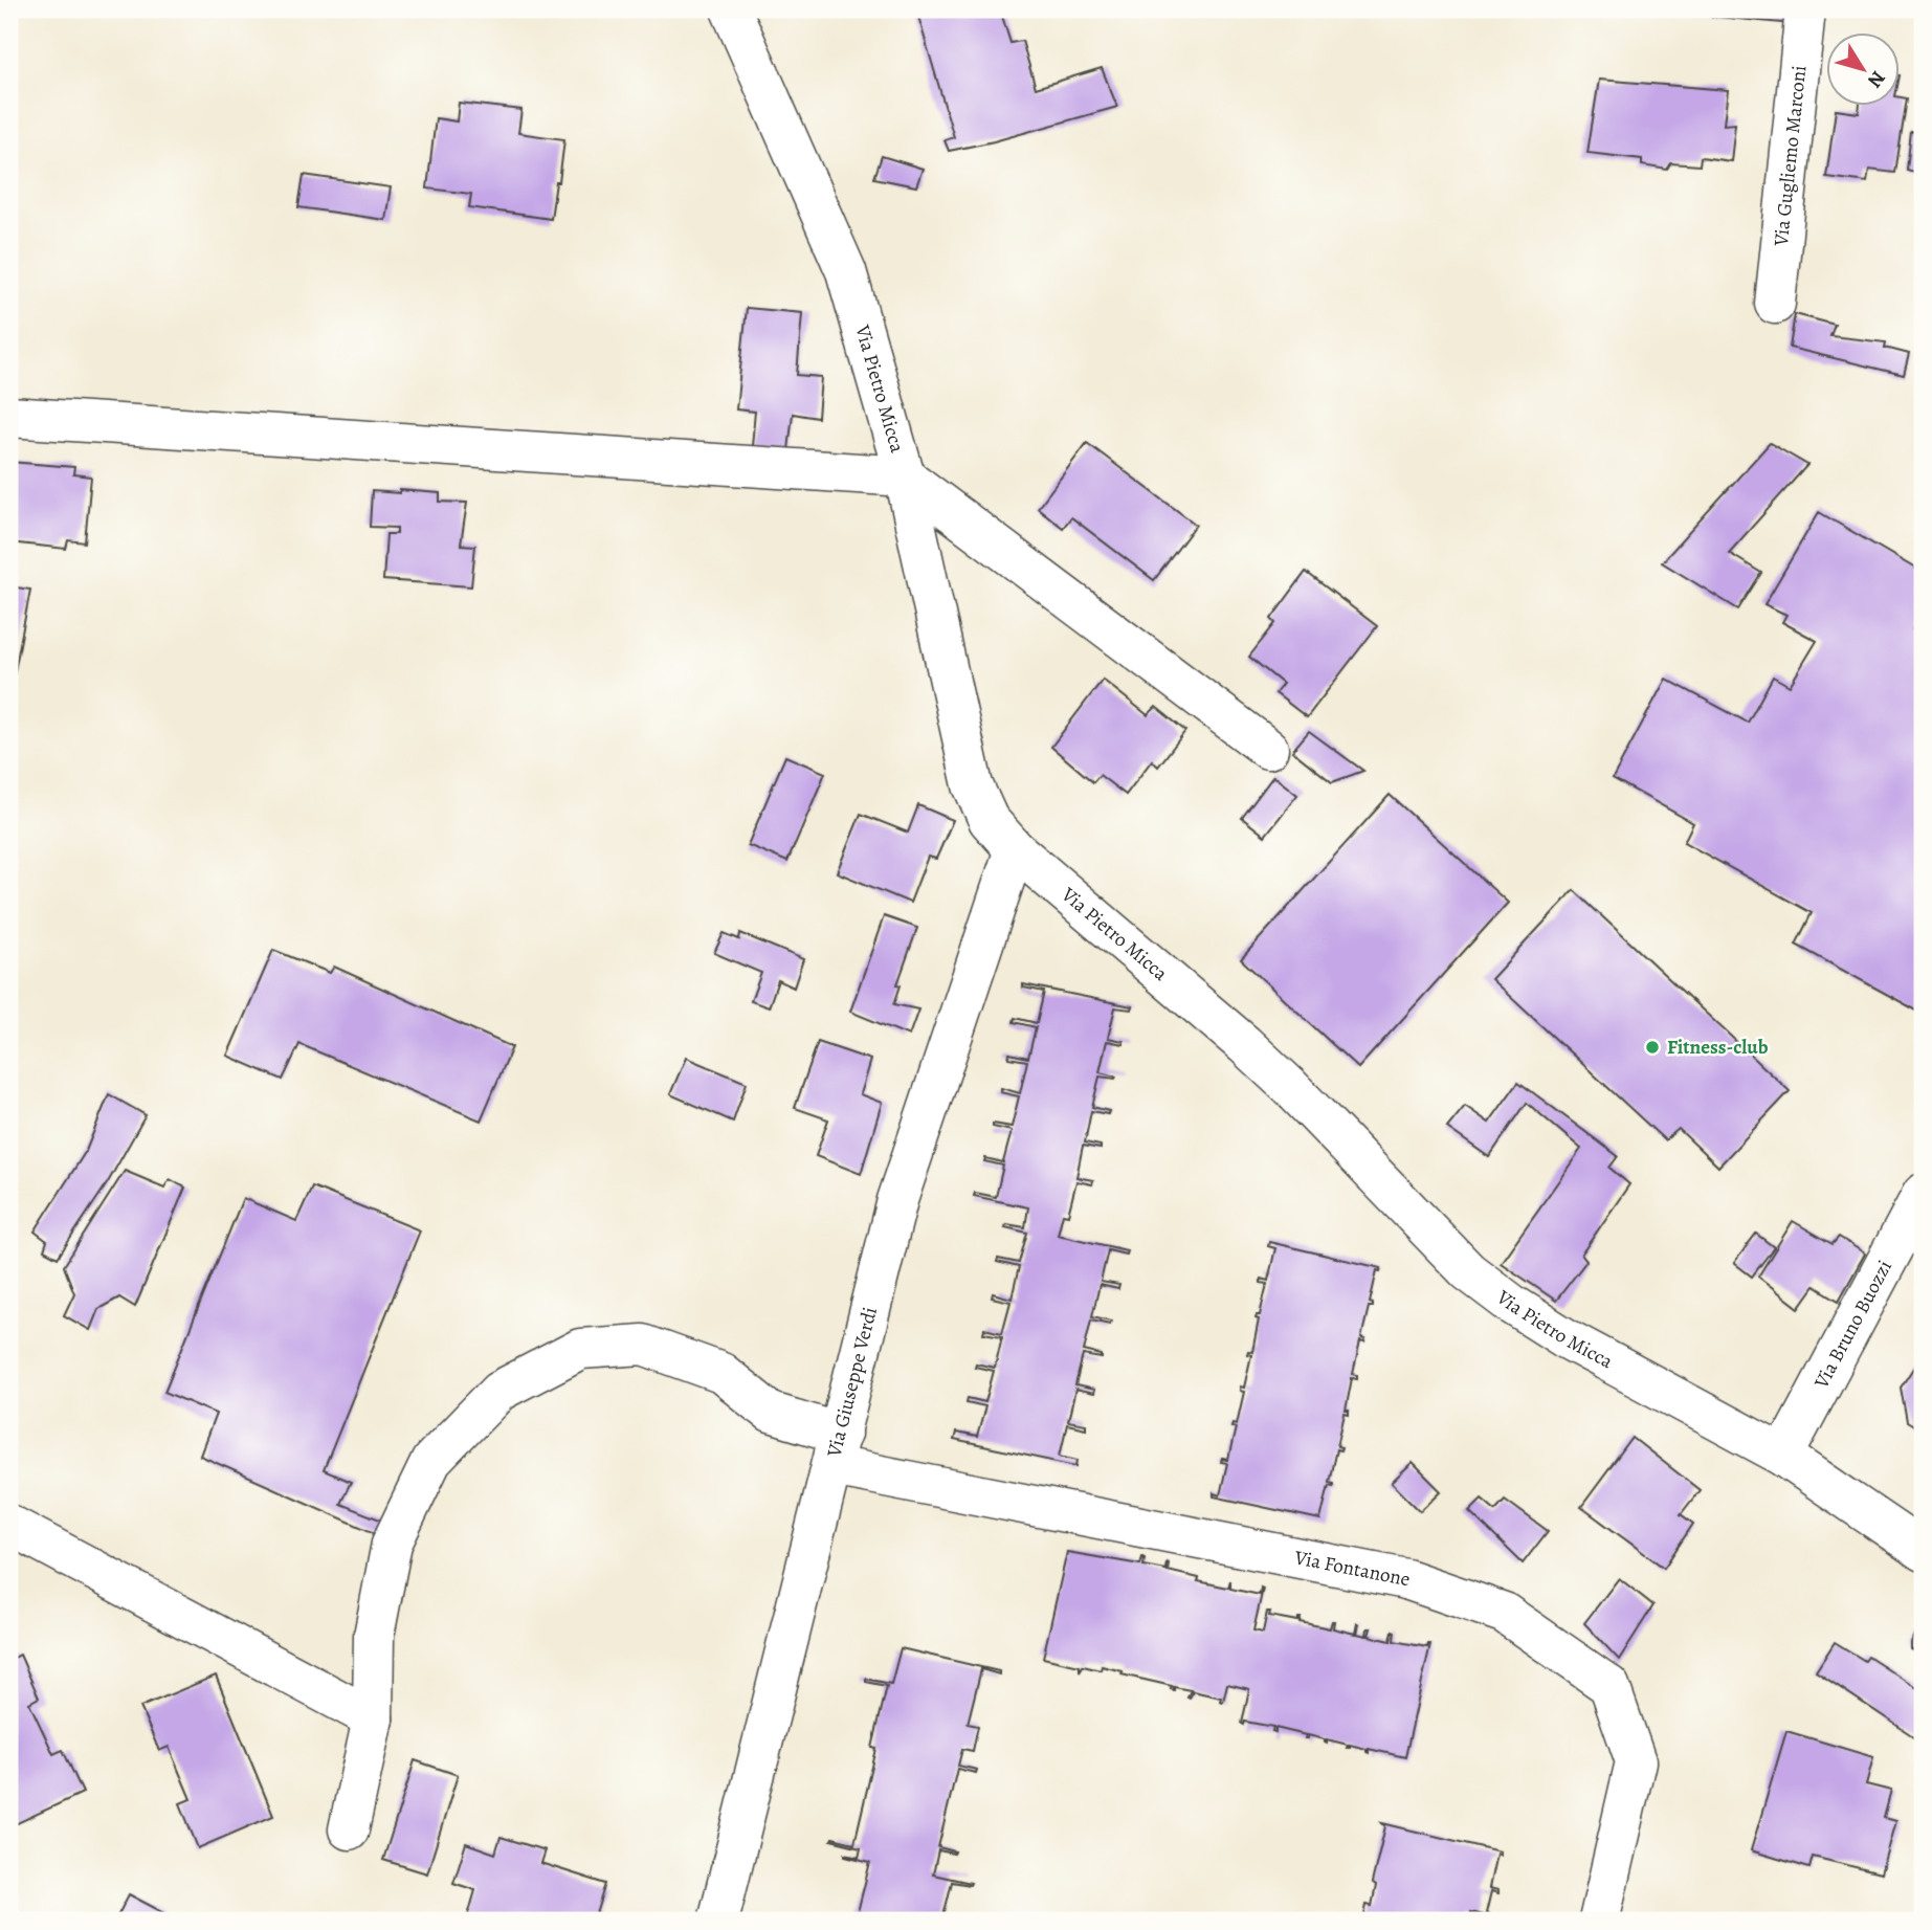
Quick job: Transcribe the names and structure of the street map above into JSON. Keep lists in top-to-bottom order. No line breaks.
{"streets":{"street":["Via Gugliemo Marconi","Via Pietro Micca","Via Bruno Buozzi","Via Giuseppe Verdi","Via Fontanone"]},"crossings":[["Via Pietro Micca","Via Bruno Buozzi"],["Via Pietro Micca","Via Giuseppe Verdi"],["Via Giuseppe Verdi","Via Fontanone"]],"places":["Fitness-club"],"north":"bottom right"}
